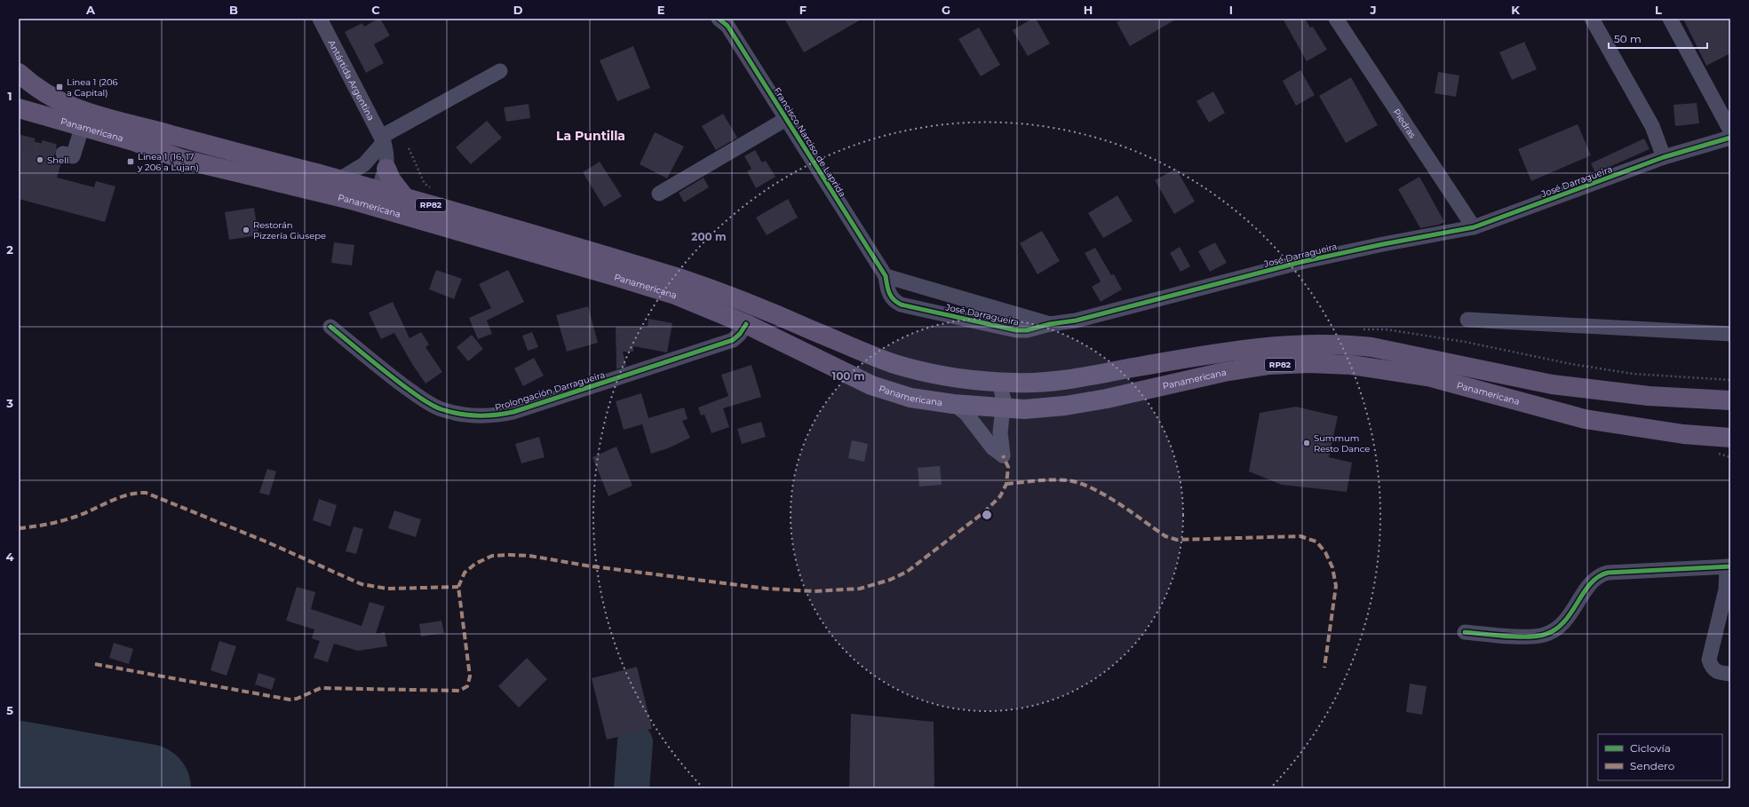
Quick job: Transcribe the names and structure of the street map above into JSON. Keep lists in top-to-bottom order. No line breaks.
{"streets":{"main road":["Panamericana","RP82"],"street":["Antártida Argentina","Piedras","Francisco Narciso de Laprida","José Darragueira","Prolongación Darragueira"]},"crossings":[["Piedras","José Darragueira"],["Panamericana","Prolongación Darragueira"],["Francisco Narciso de Laprida","José Darragueira"]],"districts":["La Puntilla"],"places":{"transit":["Linea 1 (206 a Capital)","Linea 1 (16, 17 y 206 a Lujan)"],"other":["Shell","Restorán Pizzería Giusepe","Summum Resto Dance"]},"legend":["Ciclovía","Sendero"],"scale_bar":"50 m","grid":{"columns":["A","B","C","D","E","F","G","H","I","J","K","L"],"rows":["1","2","3","4","5"]},"rings":["200 m","100 m"]}
